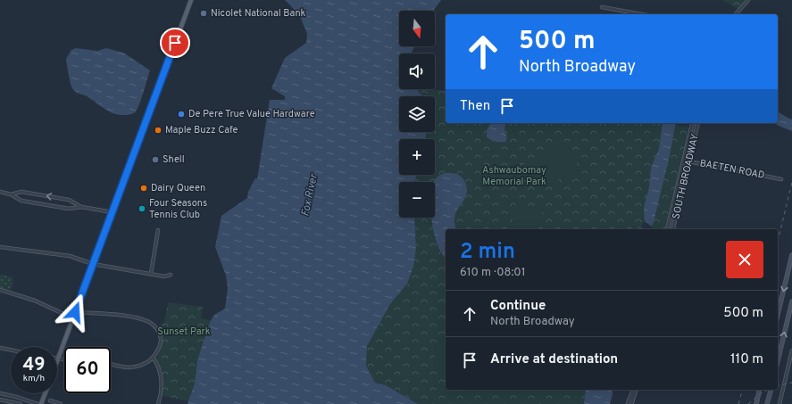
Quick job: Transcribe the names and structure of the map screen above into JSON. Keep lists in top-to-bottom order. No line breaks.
{"streets":{"street":["BAETEN ROAD","SOUTH BROADWAY"]},"crossings":[["BAETEN ROAD","SOUTH BROADWAY"]],"water":["Fox River"],"parks":["Ashwaubomay Memorial Park","Sunset Park"],"places":["Nicolet National Bank","De Pere True Value Hardware","Maple Buzz Cafe","Shell","Dairy Queen","Four Seasons Tennis Club"],"north":"bottom","page":{"map_buttons":["+","−"],"turn":["500 m","North Broadway"],"then":"Then","heading":["2 min","610 m · 08:01"],"list":[{"name":"Continue","note":"North Broadway","value":"500 m"},{"name":"Arrive at destination","value":"110 m"}],"speed":"49 km/h","limit":"60"}}
